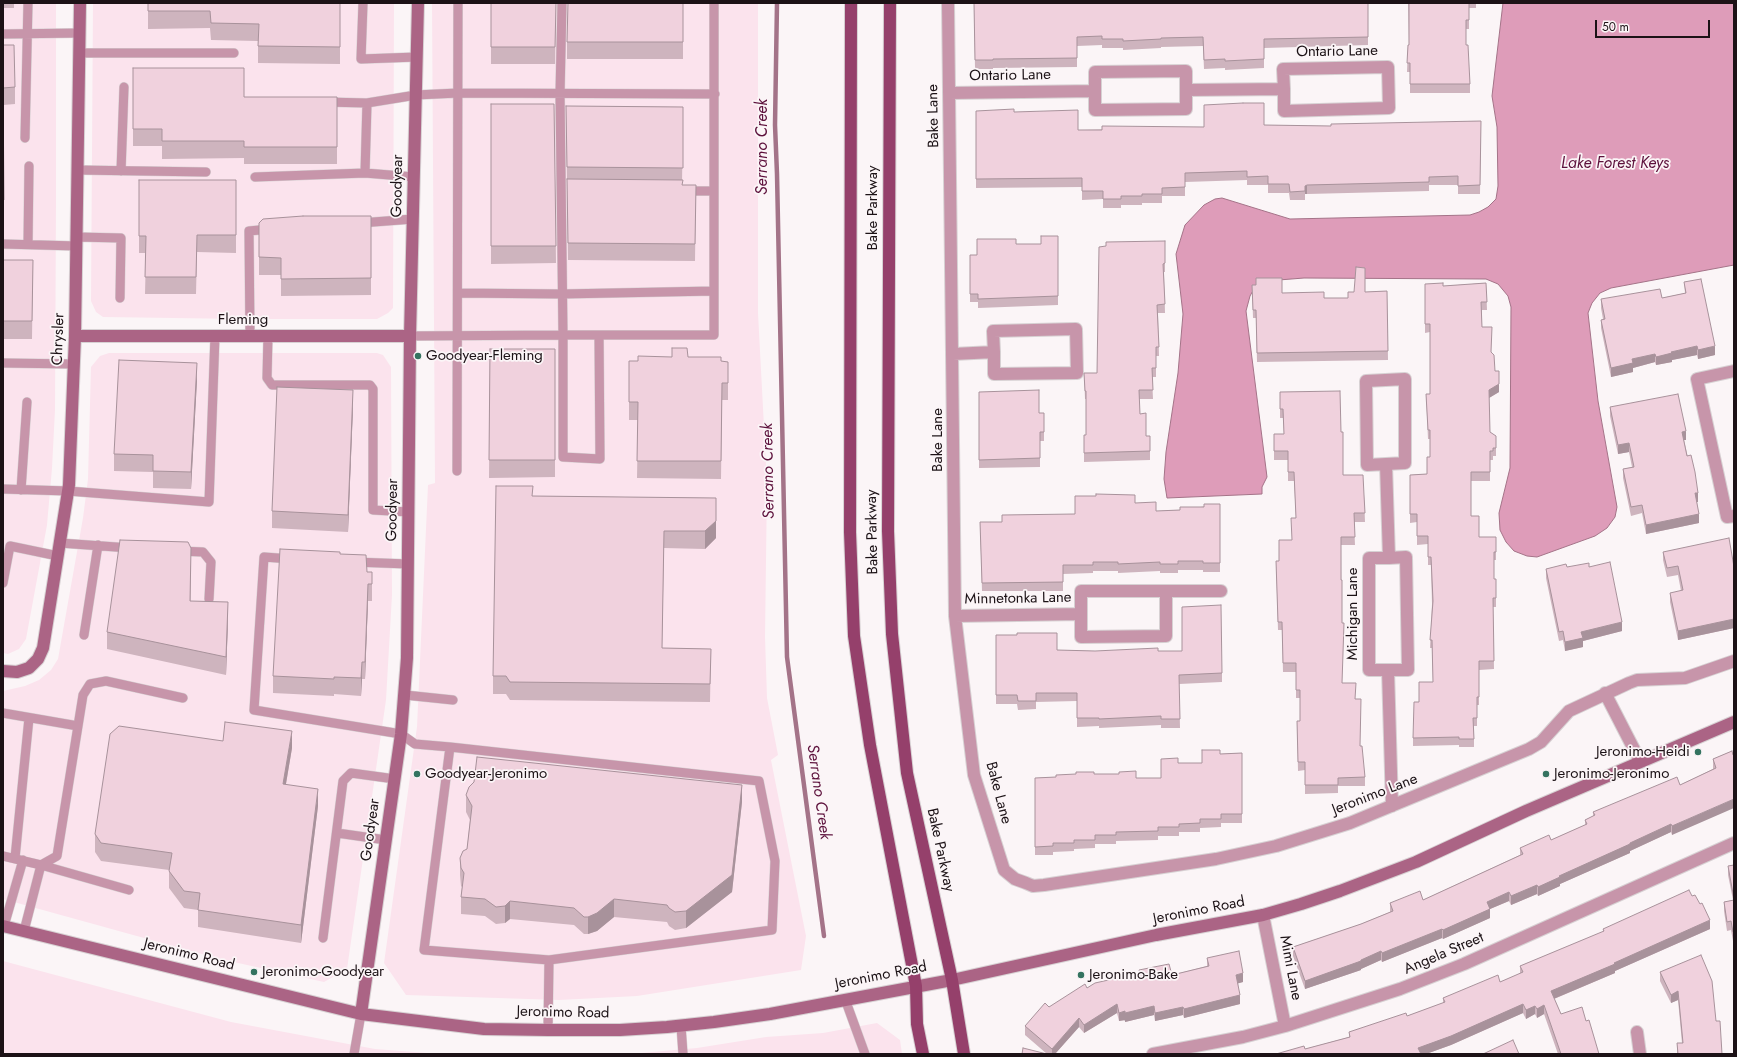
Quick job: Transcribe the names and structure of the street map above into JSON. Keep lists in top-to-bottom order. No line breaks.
{"streets":{"main road":["Bake Parkway"],"street":["Ontario Lane","Bake Lane","Goodyear","Fleming","Chrysler","Minnetonka Lane","Michigan Lane","Jeronimo Lane","Jeronimo Road","Angela Street","Mimi Lane"]},"crossings":[["Ontario Lane","Bake Lane"],["Bake Lane","Minnetonka Lane"],["Bake Lane","Jeronimo Lane"],["Goodyear","Fleming"],["Goodyear","Jeronimo Road"],["Bake Parkway","Jeronimo Road"],["Fleming","Chrysler"],["Jeronimo Road","Mimi Lane"],["Angela Street","Mimi Lane"]],"water":["Serrano Creek","Lake Forest Keys"],"places":["Goodyear-Fleming","Jeronimo-Heidi","Goodyear-Jeronimo","Jeronimo-Jeronimo","Jeronimo-Goodyear","Jeronimo-Bake"],"scale_bar":"50 m"}
